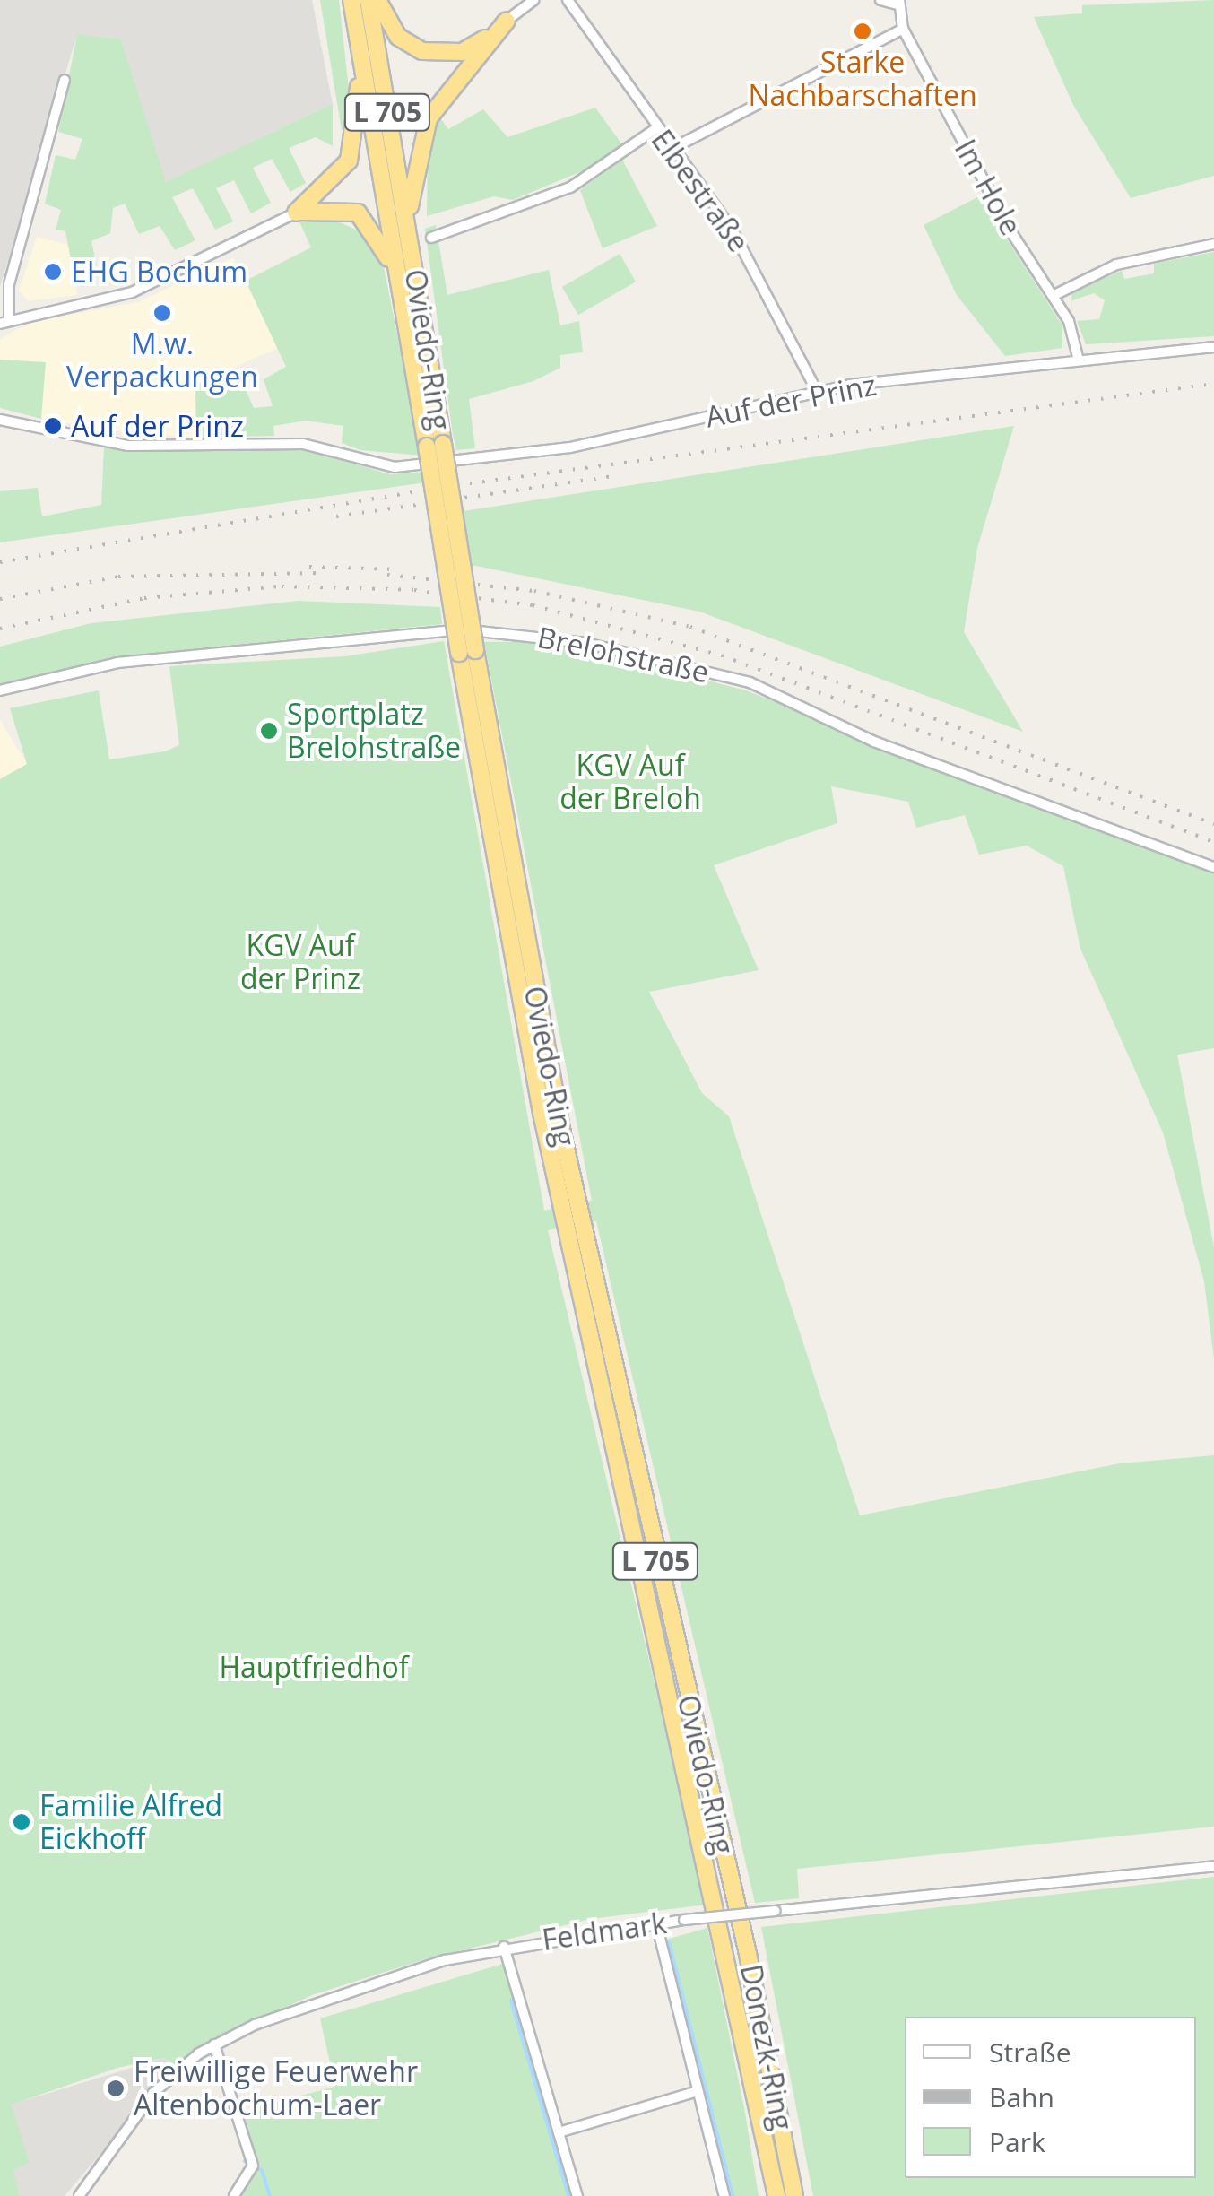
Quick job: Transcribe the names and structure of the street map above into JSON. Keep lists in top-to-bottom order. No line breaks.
{"streets":{"highway":["L 705","Oviedo-Ring","Donezk-Ring"],"street":["Im Hole","Elbestraße","Auf der Prinz","Brelohstraße","Feldmark"]},"crossings":[["L 705","Oviedo-Ring"],["Im Hole","Auf der Prinz"],["Elbestraße","Auf der Prinz"],["Oviedo-Ring","Donezk-Ring"]],"parks":["KGV Auf der Breloh","KGV Auf der Prinz","Hauptfriedhof"],"places":["Starke Nachbarschaften","EHG Bochum","M.w. Verpackungen","Auf der Prinz","Sportplatz Brelohstraße","Familie Alfred Eickhoff","Freiwillige Feuerwehr Altenbochum-Laer"],"legend":["Straße","Bahn","Park"]}
